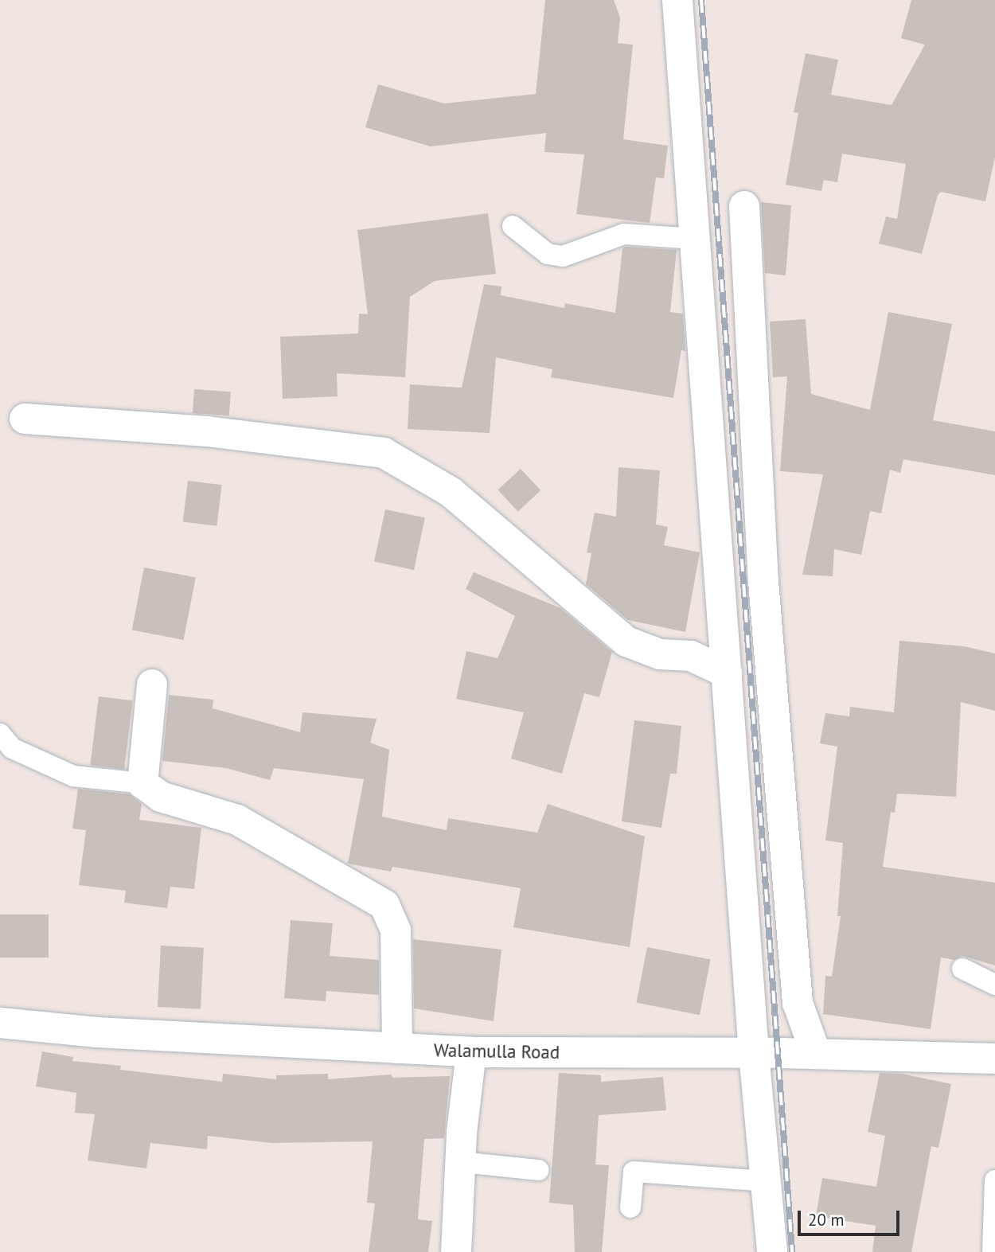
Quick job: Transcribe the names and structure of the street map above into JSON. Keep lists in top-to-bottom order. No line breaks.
{"streets":{"street":["Walamulla Road"]},"scale_bar":"20 m"}
